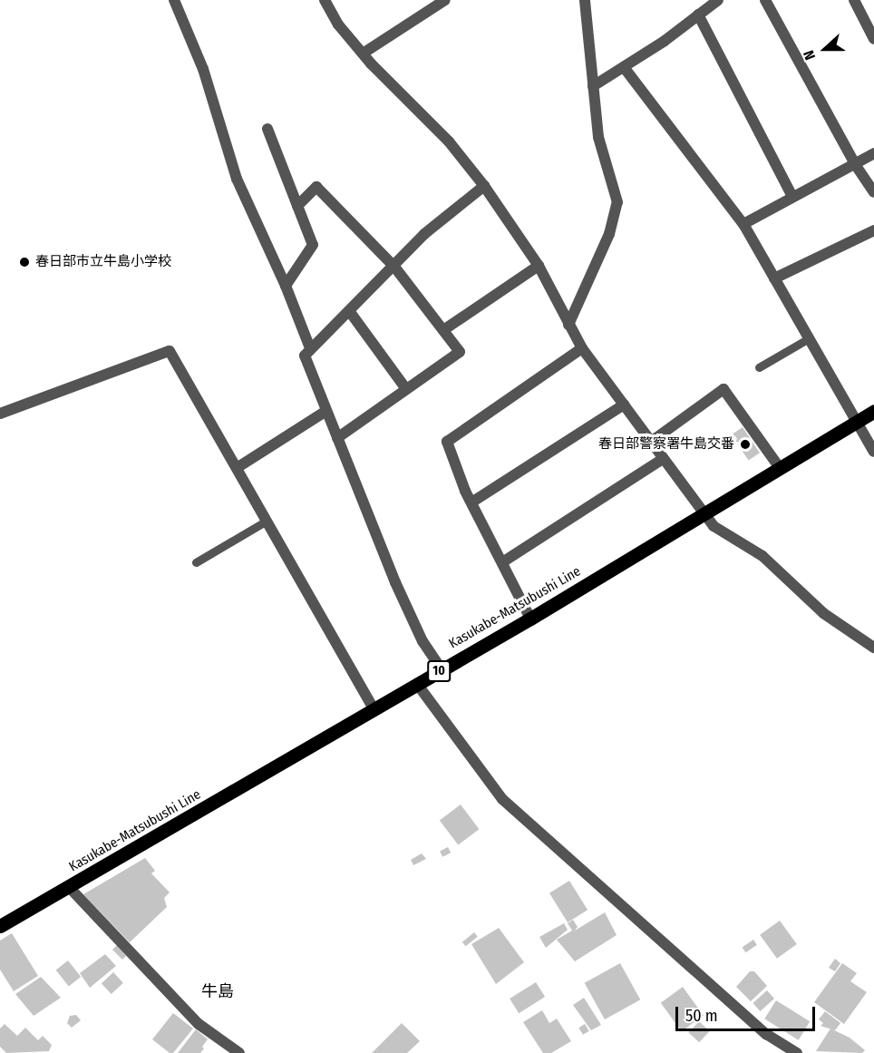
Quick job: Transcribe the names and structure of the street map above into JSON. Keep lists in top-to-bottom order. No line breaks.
{"streets":{"main road":["Kasukabe-Matsubushi Line","10"]},"districts":["牛島"],"places":["春日部市立牛島小学校","春日部警察署牛島交番"],"scale_bar":"50 m","north":"left"}
